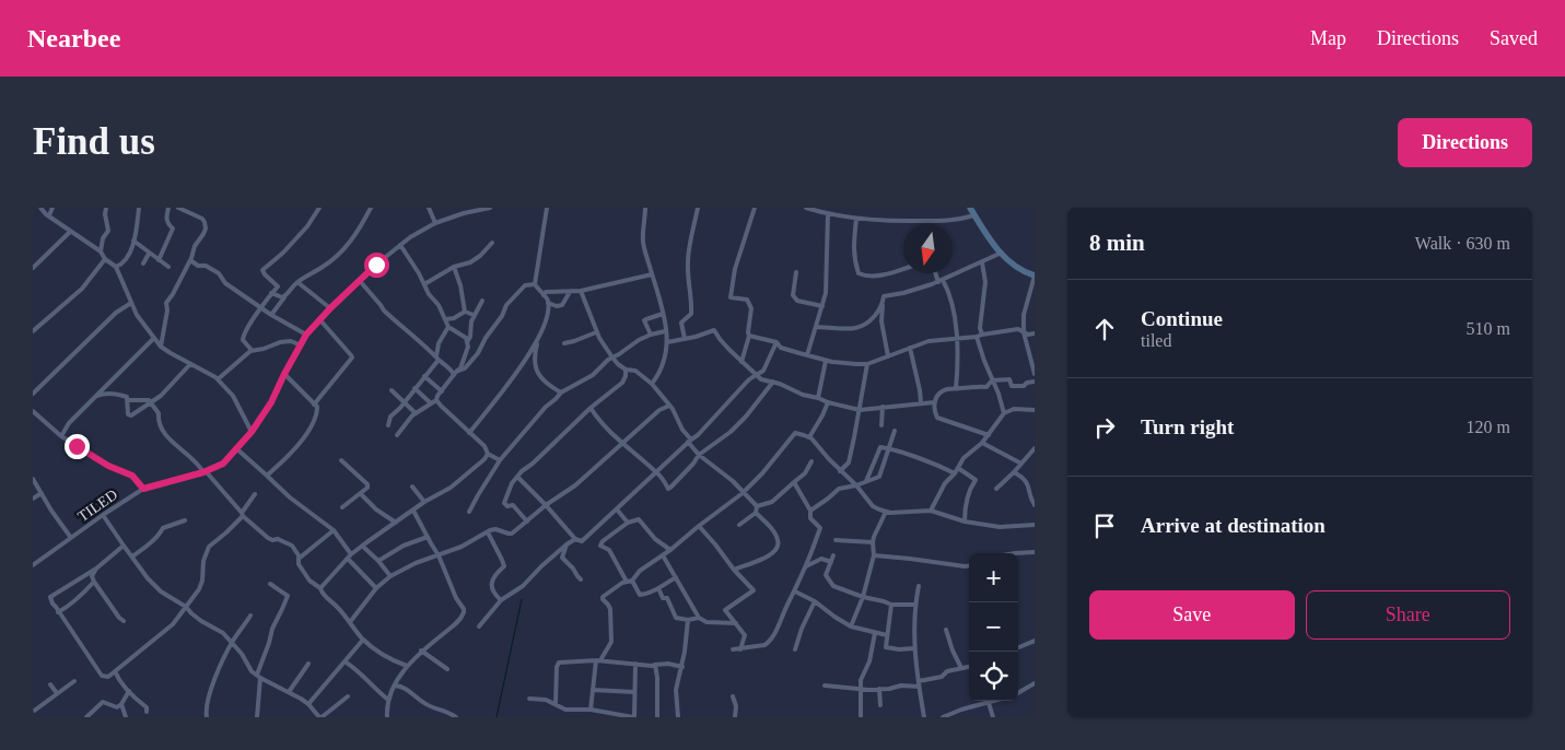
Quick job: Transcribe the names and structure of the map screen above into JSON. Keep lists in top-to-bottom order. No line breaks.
{"streets":{"street":["TILED"]},"north":"bottom","page":{"header":"Nearbee","nav":["Map","Directions","Saved"],"buttons":["Directions",["Save","Share"]],"title":"Find us","heading":["8 min","Walk · 630 m"],"list":[["Continue","tiled","510 m"],["Turn right","120 m"],"Arrive at destination"],"map_buttons":["+","−"]}}
